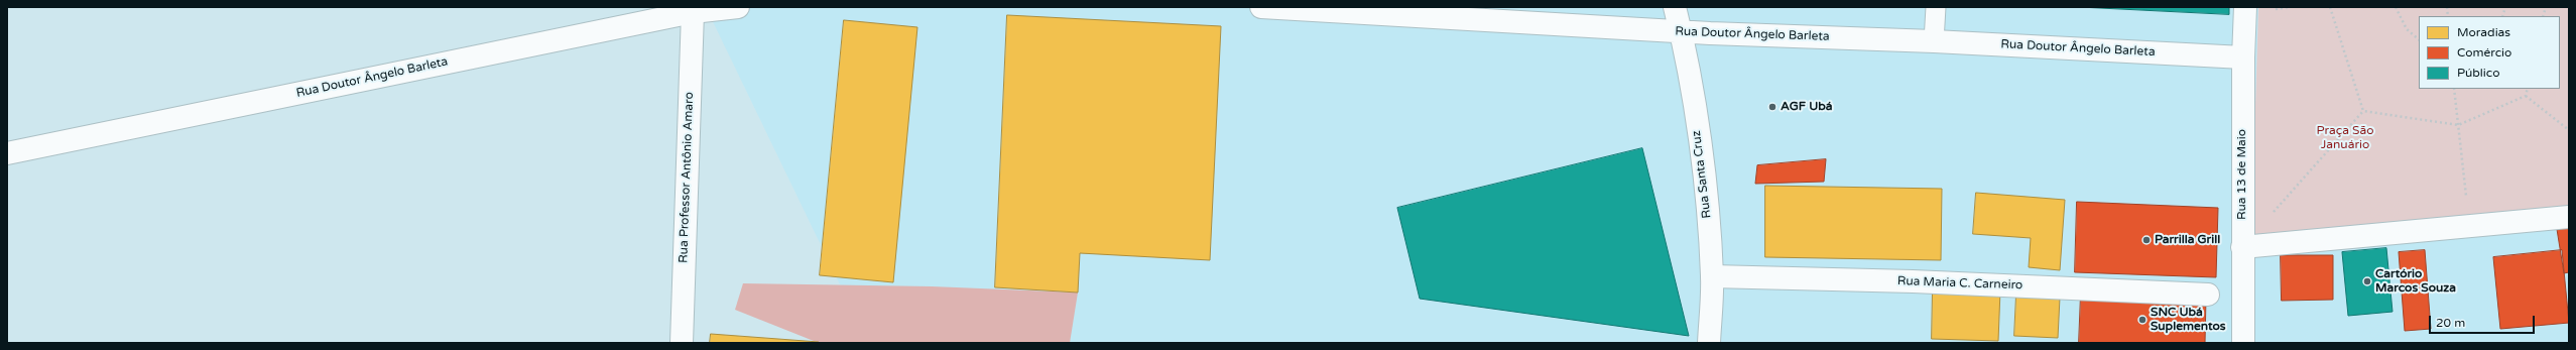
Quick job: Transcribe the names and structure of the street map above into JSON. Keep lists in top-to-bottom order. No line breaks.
{"streets":{"street":["Rua Doutor Ângelo Barleta","Rua Santa Cruz","Rua 13 de Maio","Rua Professor Antônio Amaro","Rua Maria C. Carneiro"]},"crossings":[["Rua Doutor Ângelo Barleta","Rua Santa Cruz"],["Rua Doutor Ângelo Barleta","Rua 13 de Maio"],["Rua Doutor Ângelo Barleta","Rua Professor Antônio Amaro"],["Rua Santa Cruz","Rua Maria C. Carneiro"]],"parks":["Praça São Januário"],"places":["AGF Ubá","Parrilla Grill","Cartório Marcos Souza","SNC Ubá Suplementos"],"legend":["Moradias","Comércio","Público"],"scale_bar":"20 m"}
